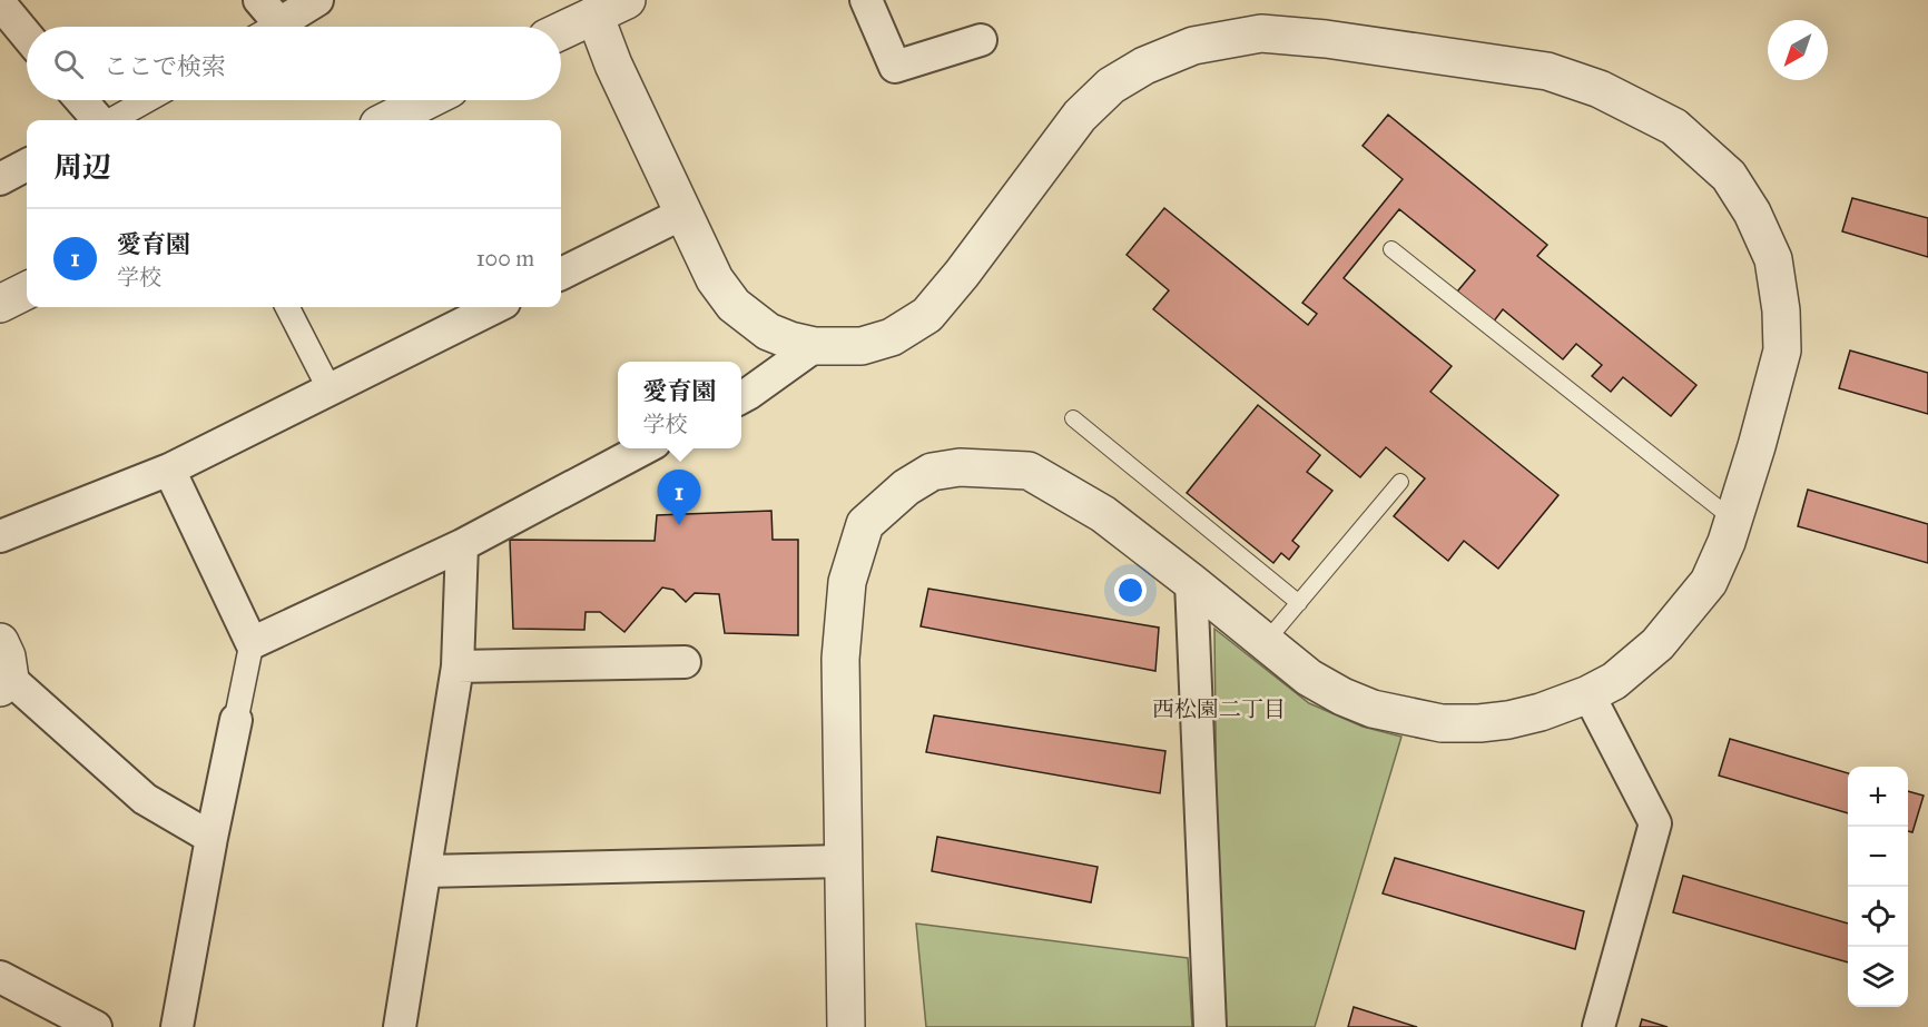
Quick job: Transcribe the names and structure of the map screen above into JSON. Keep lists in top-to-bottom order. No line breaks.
{"districts":["西松園二丁目"],"north":"bottom left","page":{"search":"ここで検索","heading":"周辺","list":[{"mark":"1","name":"愛育園","note":"学校","value":"100 m"}],"popup":["愛育園","学校"],"pins":"1","map_buttons":["+","−"]}}
